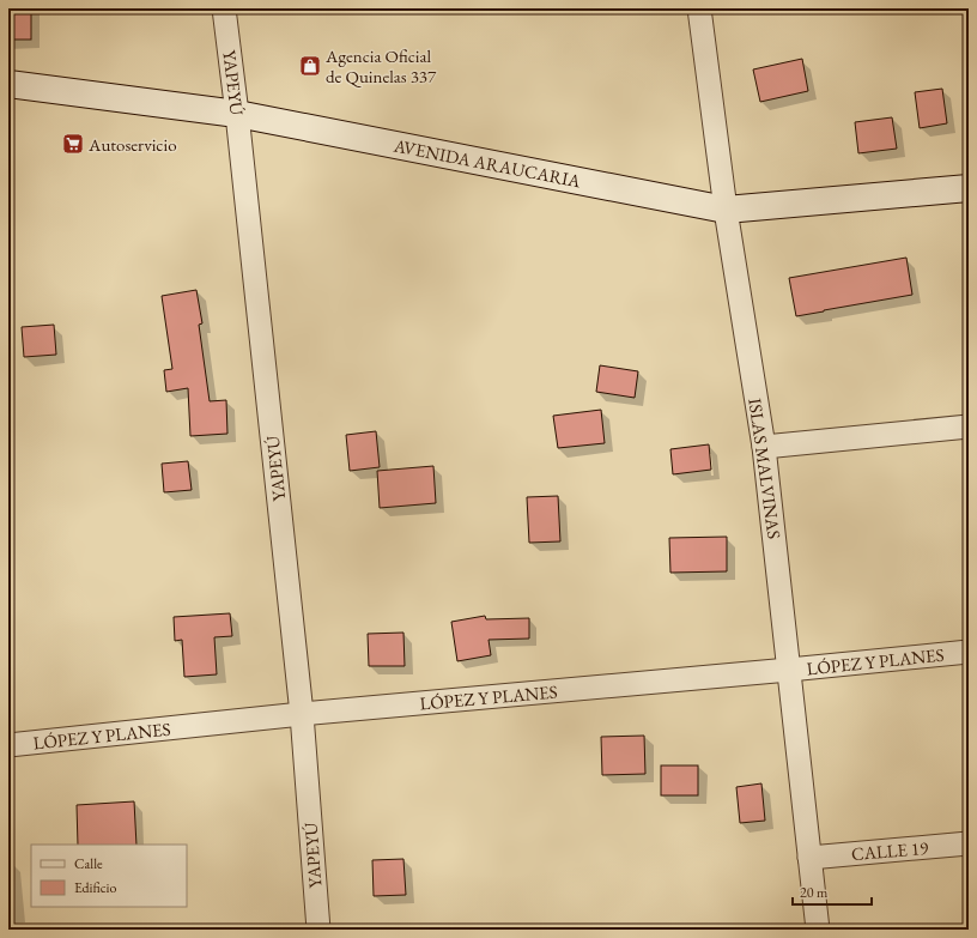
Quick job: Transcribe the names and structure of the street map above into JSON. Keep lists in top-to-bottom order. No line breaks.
{"streets":{"main road":["AVENIDA ARAUCARIA"],"street":["YAPEYÚ","ISLAS MALVINAS","LÓPEZ Y PLANES","CALLE 19"]},"crossings":[["YAPEYÚ","AVENIDA ARAUCARIA"],["YAPEYÚ","LÓPEZ Y PLANES"],["AVENIDA ARAUCARIA","ISLAS MALVINAS"],["ISLAS MALVINAS","LÓPEZ Y PLANES"],["ISLAS MALVINAS","CALLE 19"]],"places":{"shop":["Agencia Oficial de Quinelas 337"],"supermarket":["Autoservicio"]},"legend":["Calle","Edificio"],"scale_bar":"20 m"}
